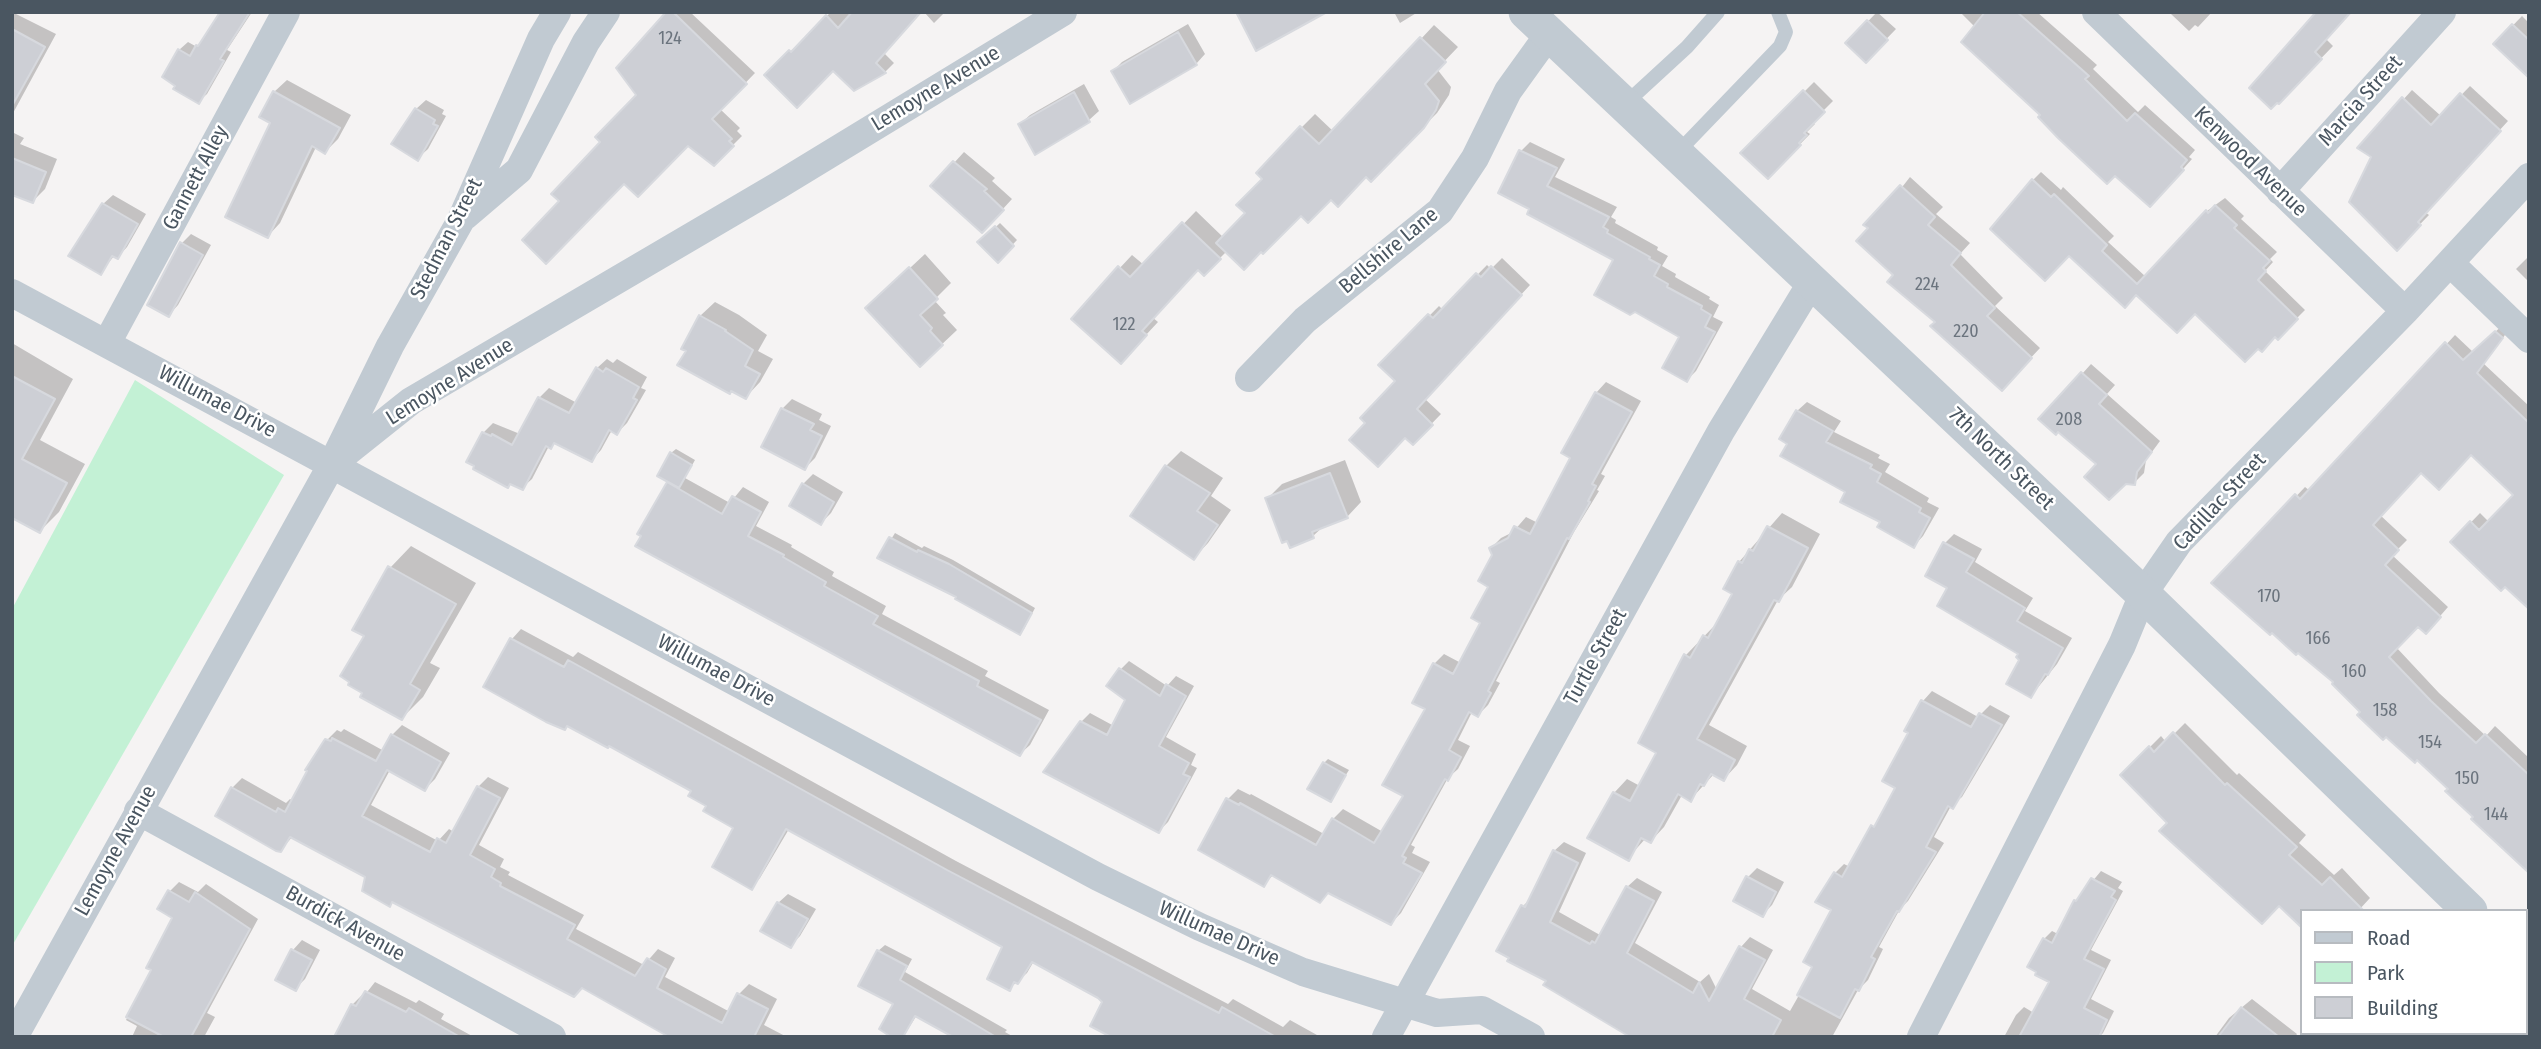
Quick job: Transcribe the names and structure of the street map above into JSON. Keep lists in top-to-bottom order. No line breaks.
{"streets":{"street":["Lemoyne Avenue","Marcia Street","Kenwood Avenue","Gannett Alley","Stedman Street","Bellshire Lane","Willumae Drive","7th North Street","Cadillac Street","Turtle Street","Burdick Avenue"]},"crossings":[["Lemoyne Avenue","Stedman Street"],["Lemoyne Avenue","Willumae Drive"],["Lemoyne Avenue","Burdick Avenue"],["Marcia Street","Kenwood Avenue"],["Kenwood Avenue","Cadillac Street"],["Gannett Alley","Willumae Drive"],["Stedman Street","Willumae Drive"],["Bellshire Lane","7th North Street"],["Willumae Drive","Turtle Street"],["7th North Street","Cadillac Street"],["7th North Street","Turtle Street"]],"house_numbers":["124","224","122","220","208","170","166","160","158","154","150","144"],"legend":["Road","Park","Building"]}
